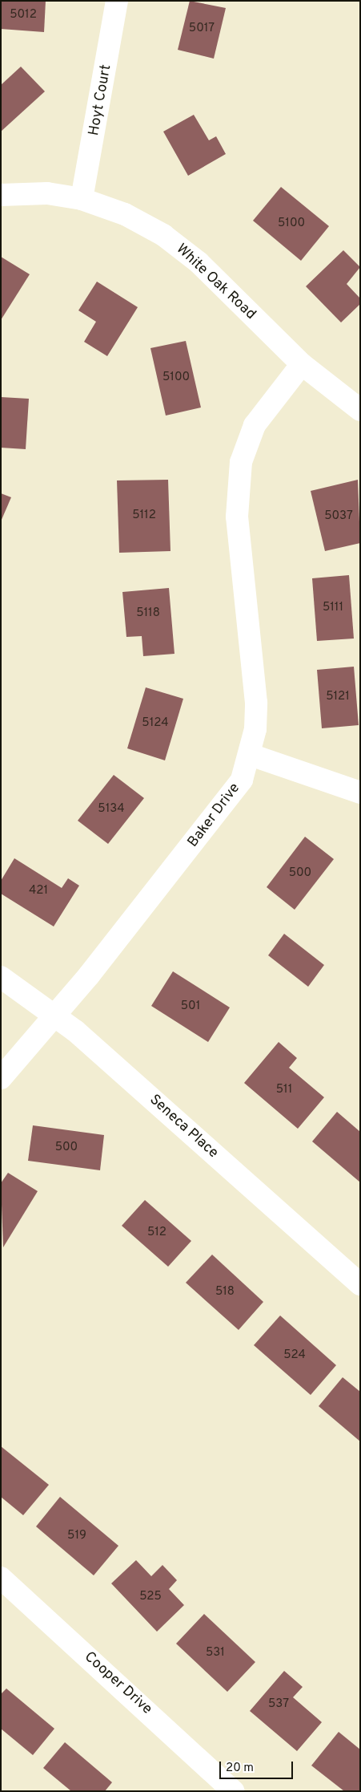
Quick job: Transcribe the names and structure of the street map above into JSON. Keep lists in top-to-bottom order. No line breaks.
{"streets":{"street":["Hoyt Court","White Oak Road","Baker Drive","Seneca Place","Cooper Drive"]},"crossings":[["Hoyt Court","White Oak Road"],["White Oak Road","Baker Drive"],["Baker Drive","Seneca Place"]],"house_numbers":["5012","5017","5100","5100","5112","5037","5111","5118","5121","5124","5134","500","421","501","511","500","512","518","524","519","525","531","537"],"scale_bar":"20 m"}
